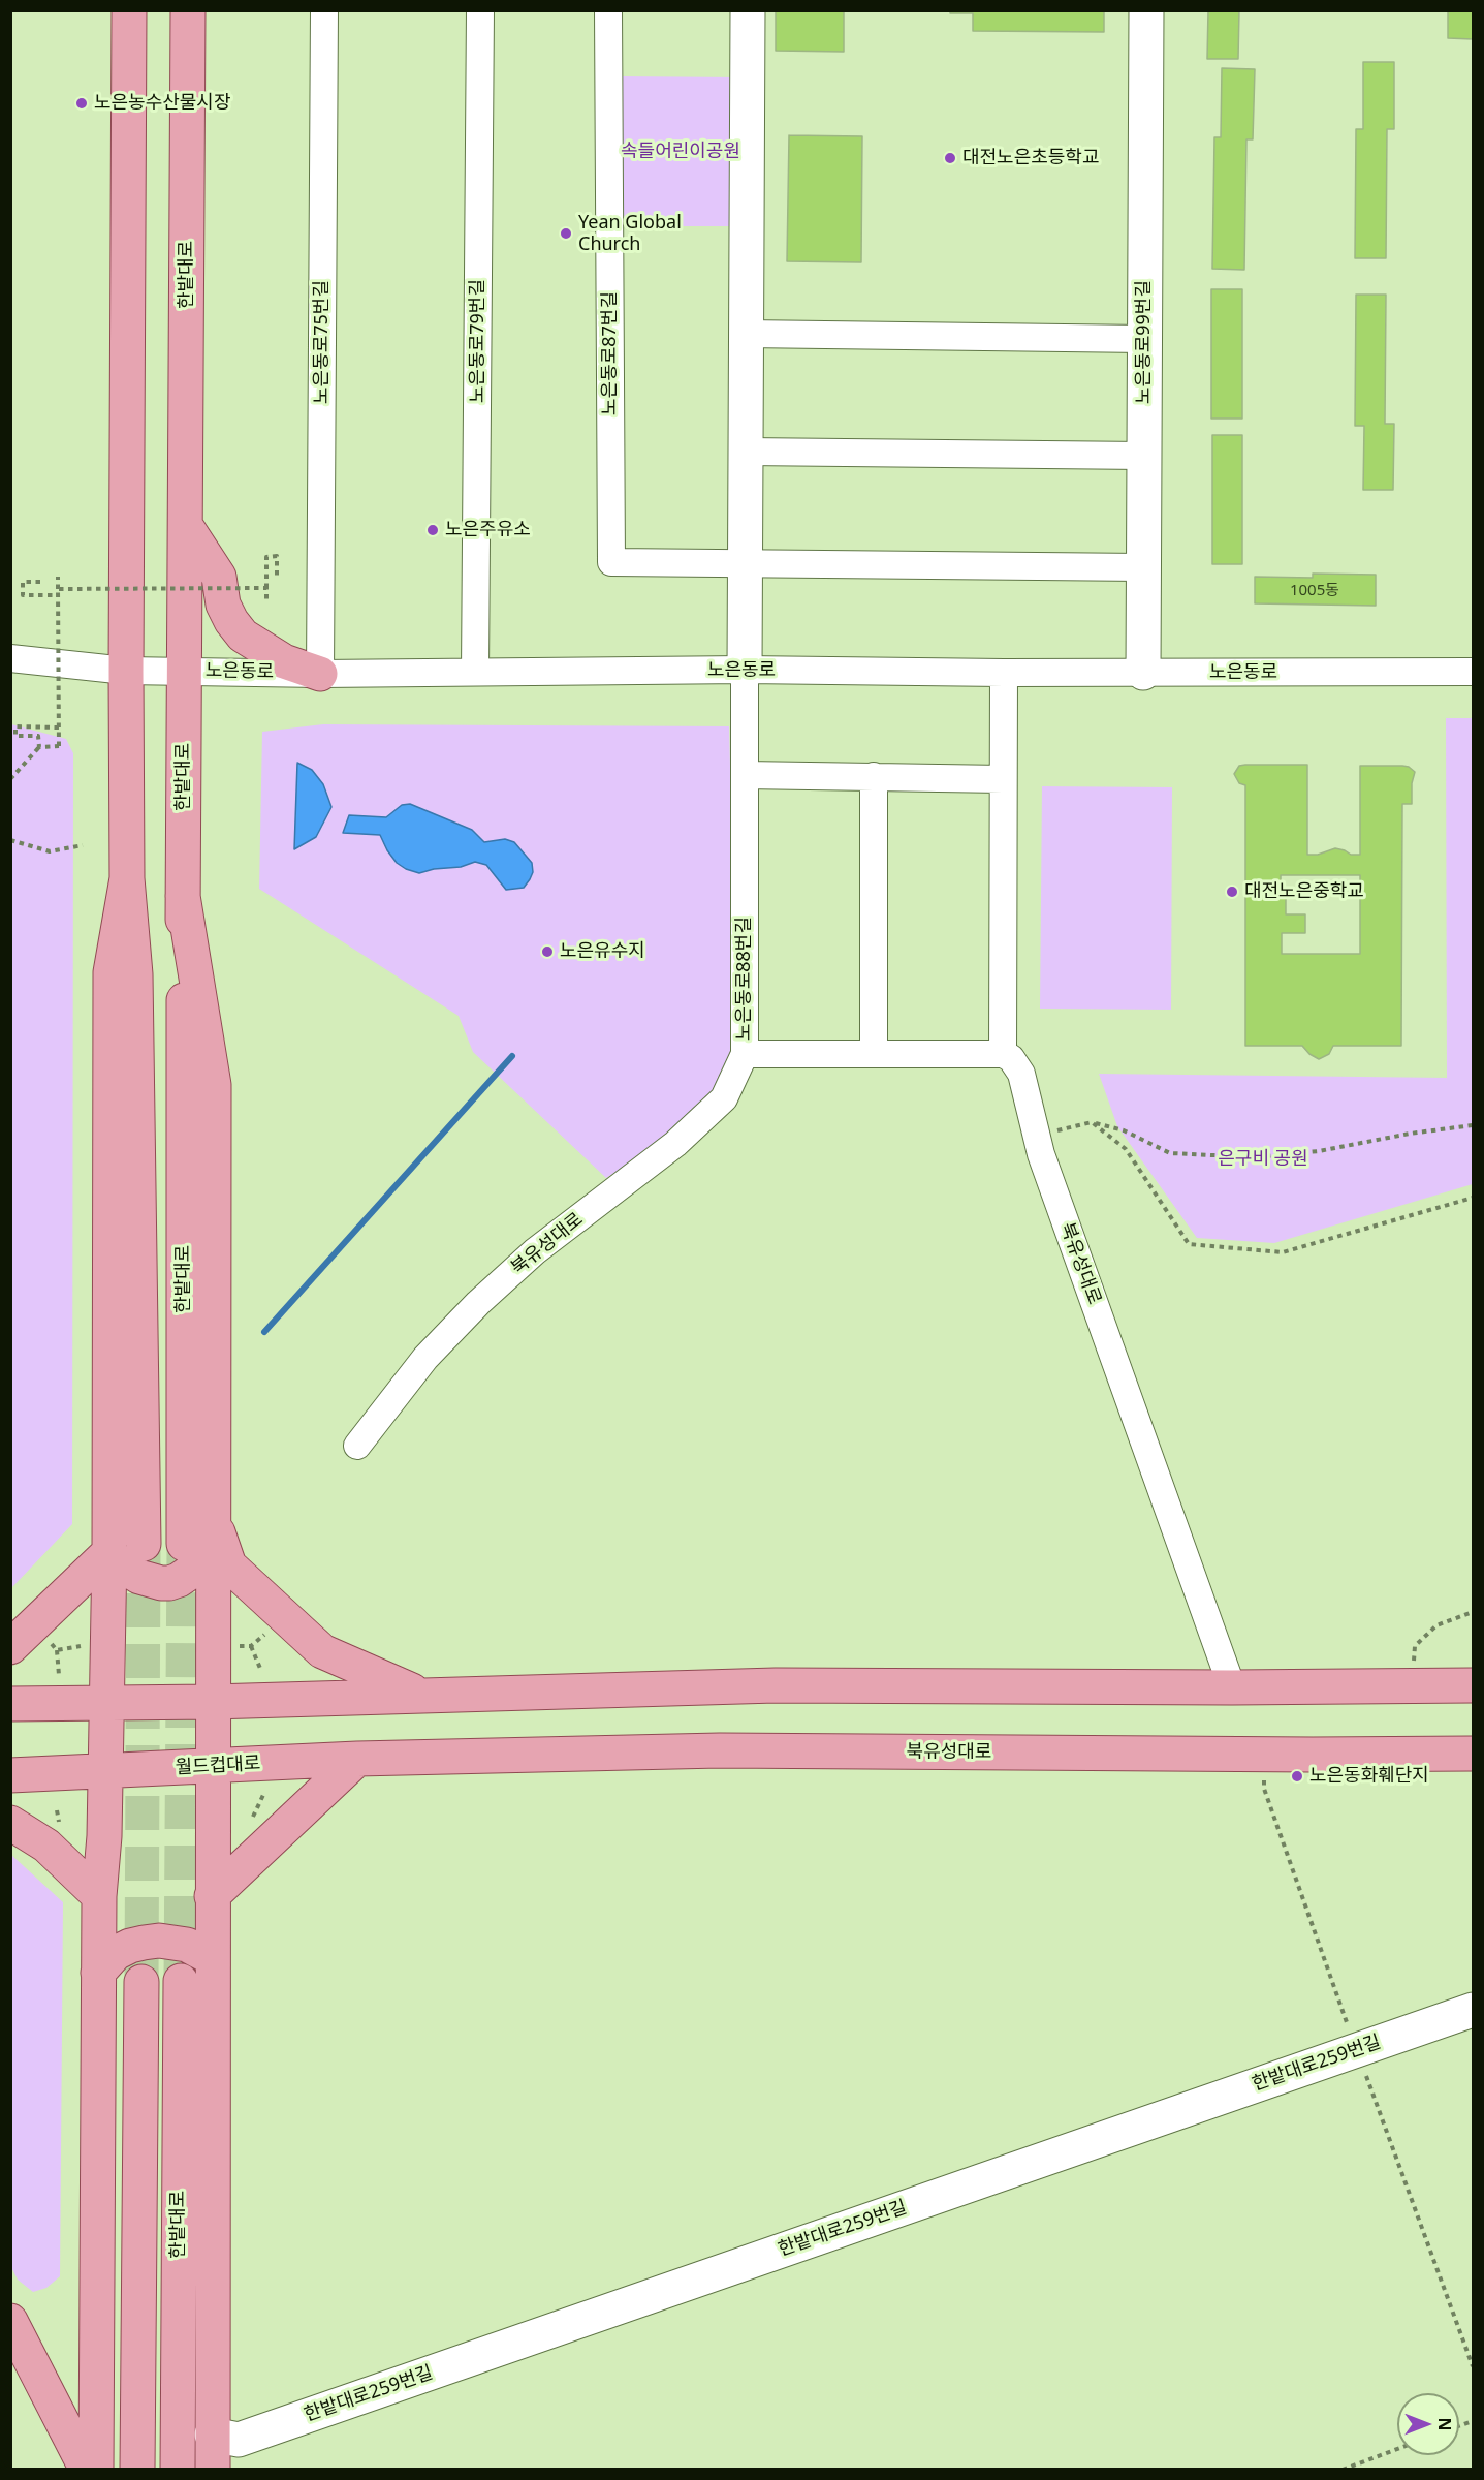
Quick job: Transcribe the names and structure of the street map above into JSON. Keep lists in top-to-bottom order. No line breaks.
{"streets":{"main road":["한밭대로","북유성대로","월드컵대로"],"street":["노은동로79번길","노은동로75번길","노은동로99번길","노은동로87번길","노은동로","노은동로88번길","한밭대로259번길"]},"crossings":[["한밭대로","노은동로"],["노은동로79번길","노은동로"],["노은동로75번길","노은동로"],["노은동로99번길","노은동로87번길"],["노은동로99번길","노은동로"],["노은동로","노은동로88번길"],["노은동로88번길","북유성대로"],["북유성대로","월드컵대로"]],"parks":["속들어린이공원","은구비 공원"],"places":["노은농수산물시장","대전노은초등학교","Yean Global Church","노은주유소","대전노은중학교","노은유수지","노은동화훼단지"],"house_numbers":["1005동"],"north":"right"}
